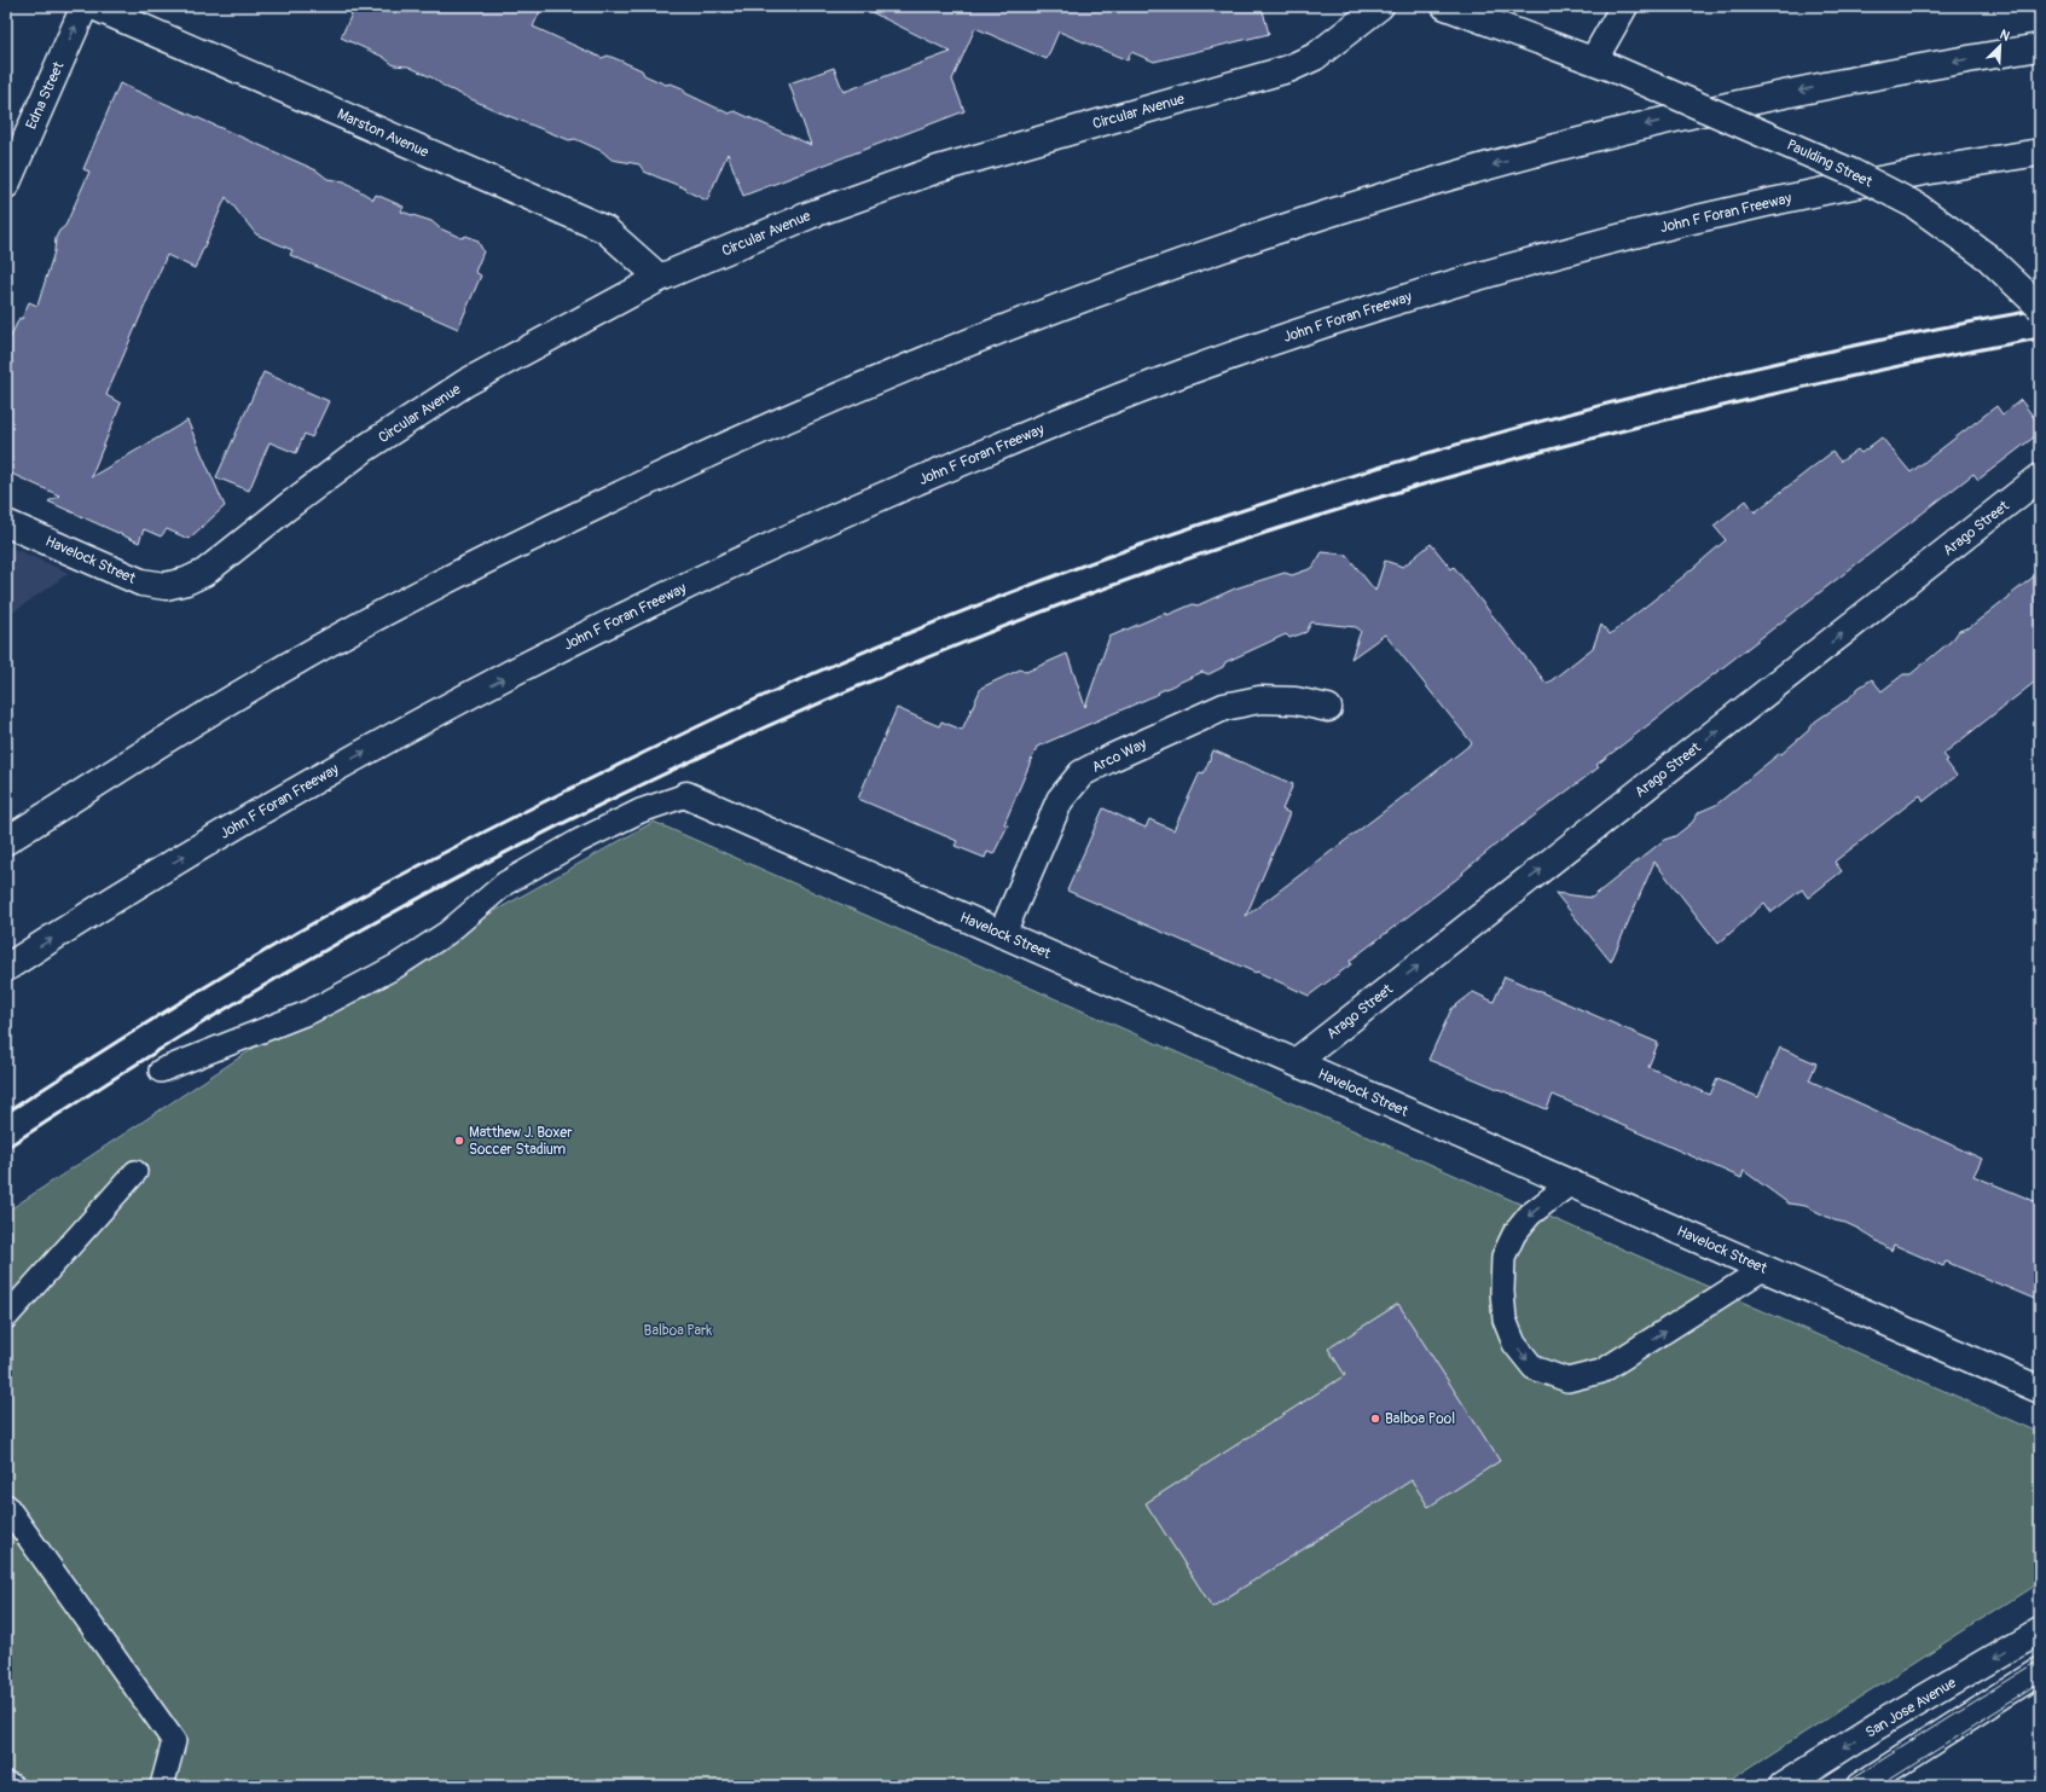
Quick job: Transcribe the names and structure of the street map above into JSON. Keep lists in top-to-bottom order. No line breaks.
{"streets":{"main road":["Edna Street","Circular Avenue","Marston Avenue","Paulding Street","John F Foran Freeway","Arago Street","Havelock Street","Arco Way","San Jose Avenue"]},"crossings":[["Circular Avenue","Marston Avenue"],["Circular Avenue","Havelock Street"],["Arago Street","Havelock Street"],["Havelock Street","Arco Way"]],"one_way":["Edna Street","Arago Street"],"parks":["Balboa Park"],"places":["Matthew J. Boxer Soccer Stadium","Balboa Pool"],"north":"top right"}
